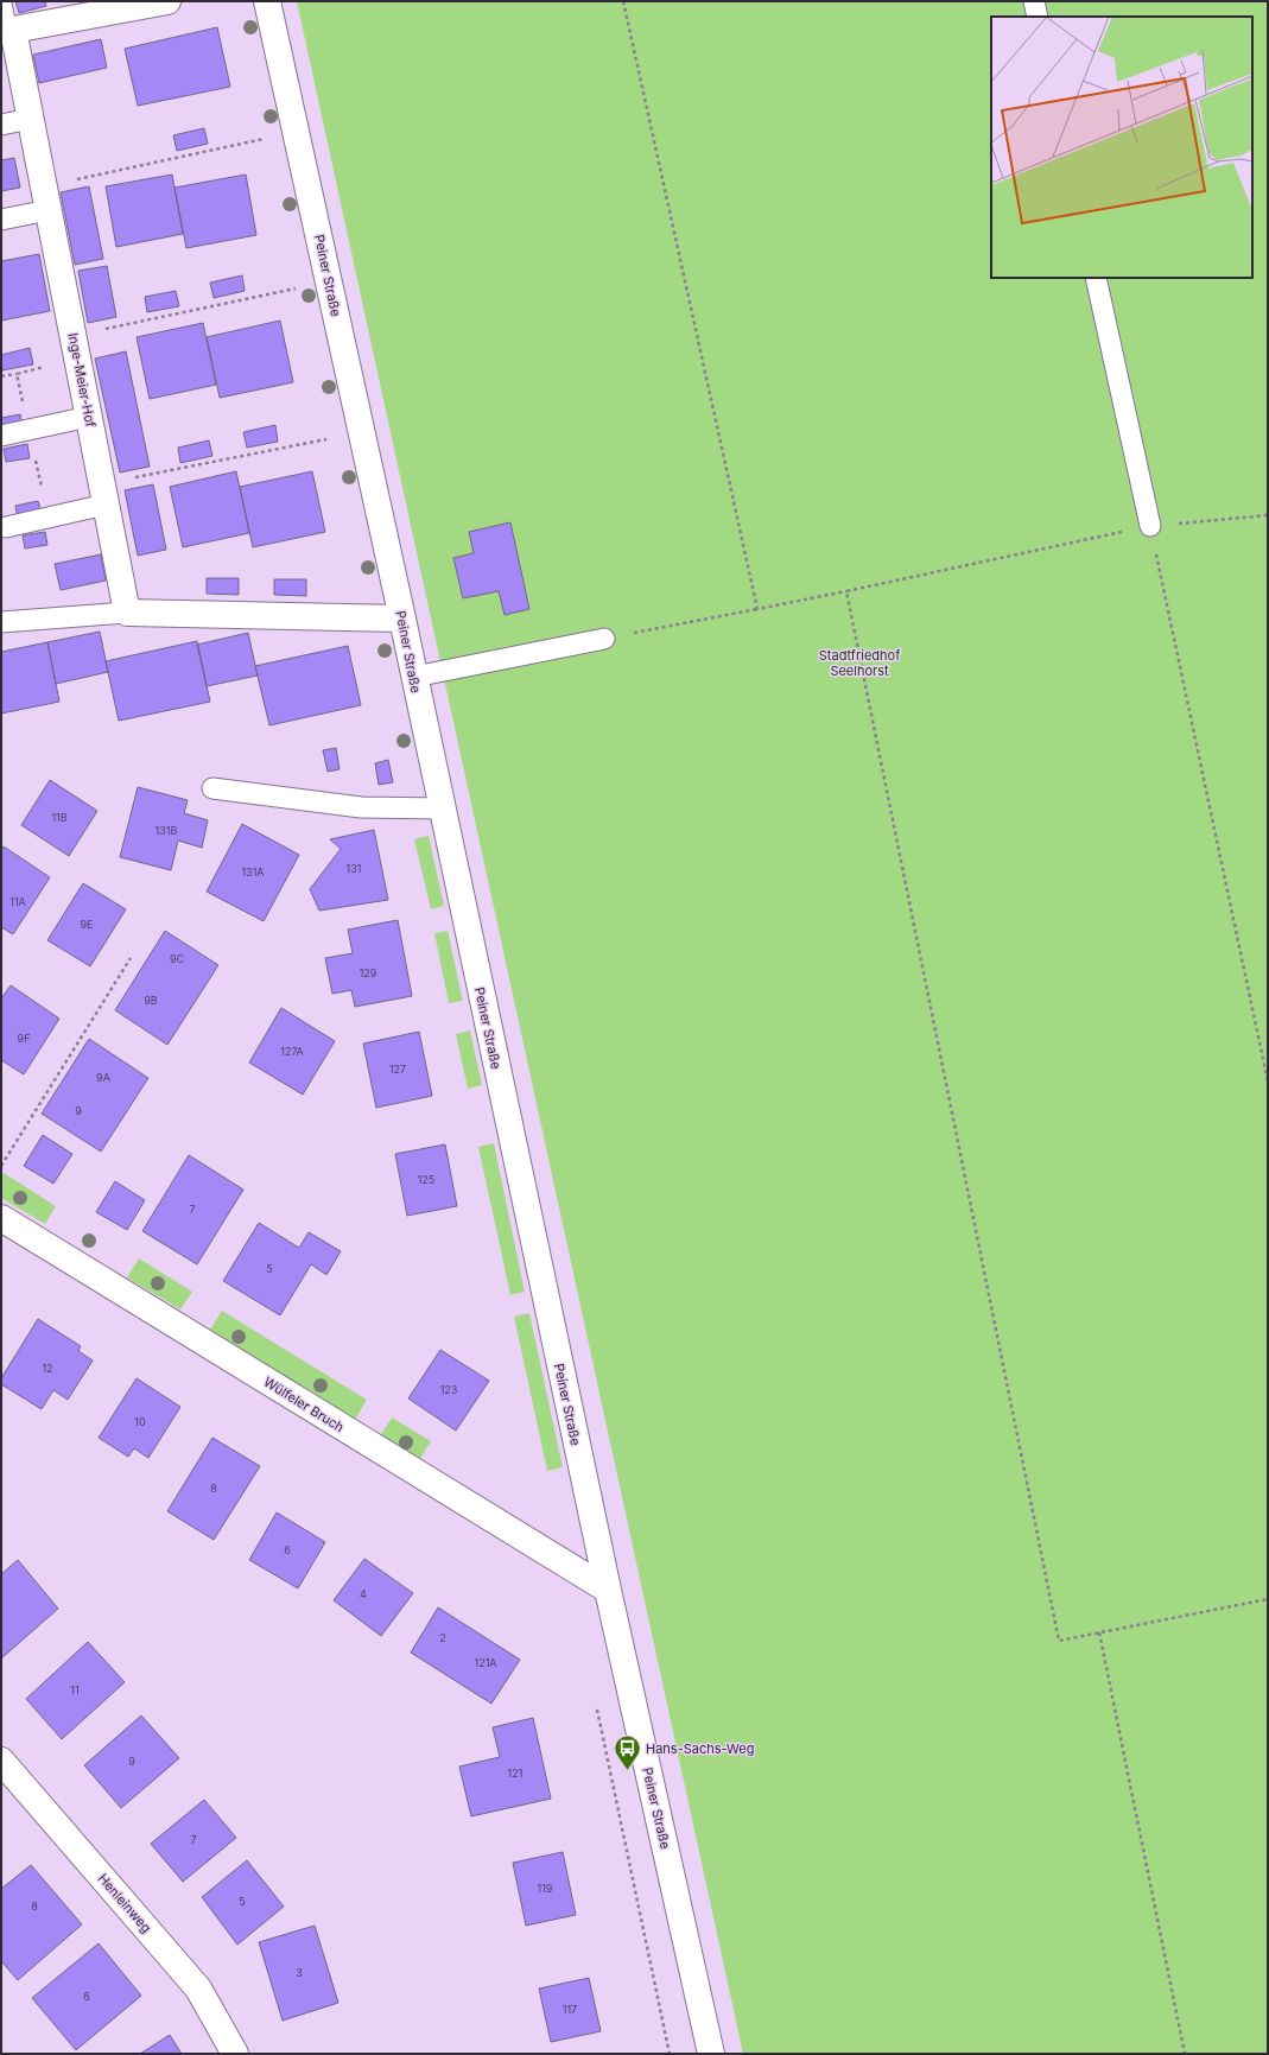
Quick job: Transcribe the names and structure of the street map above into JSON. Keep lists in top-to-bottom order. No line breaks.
{"streets":{"street":["Peiner Straße","Inge-Meier-Hof","Wülfeler Bruch","Henleinweg"]},"crossings":[["Peiner Straße","Wülfeler Bruch"]],"parks":["Stadtfriedhof Seelhorst"],"places":{"bus stop":["Hans-Sachs-Weg"]},"house_numbers":["11B","131B","131","131A","11A","9E","9C","129","9B","9F","127A","127","9A","9","125","7","5","12","123","10","8","6","4","2","121A","11","9","121","7","119","5","8","3","6","117"]}
